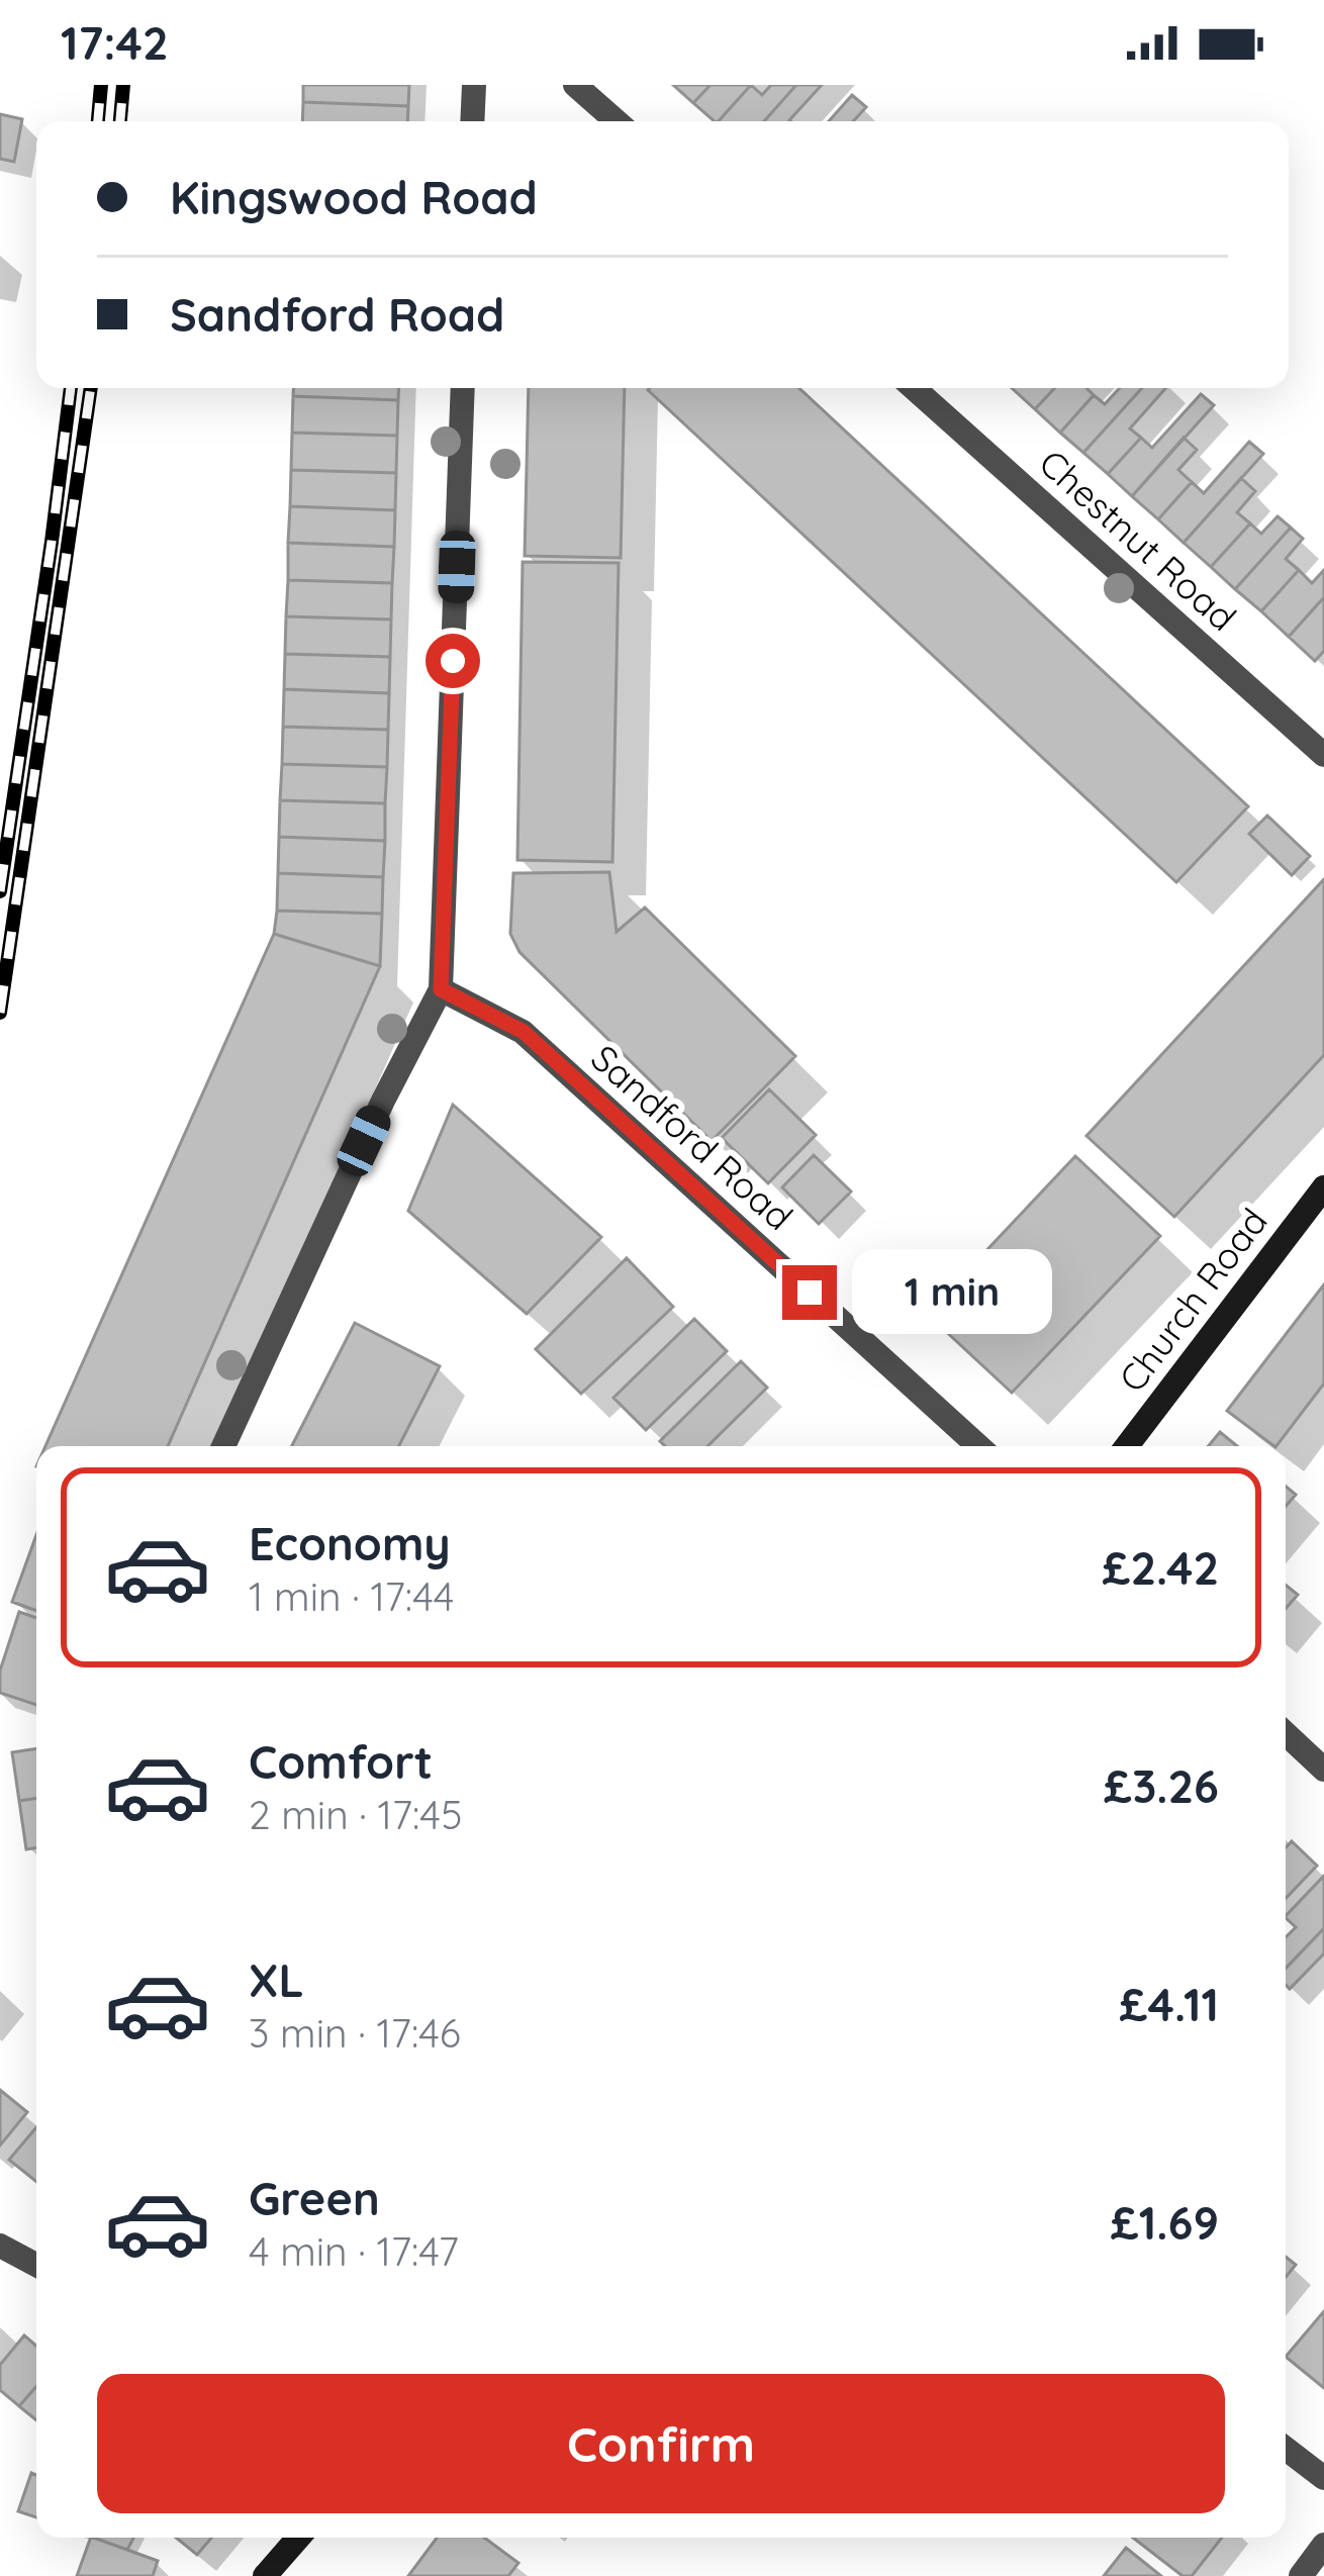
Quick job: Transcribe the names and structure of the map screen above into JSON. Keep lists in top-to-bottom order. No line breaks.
{"streets":{"street":["Chestnut Road","Sandford Road","Church Road"]},"page":{"status":"17:42","banner":["Kingswood Road","Sandford Road"],"bubble":"1 min","list":[{"name":"Economy","note":"1 min · 17:44","value":"£2.42"},{"name":"Comfort","note":"2 min · 17:45","value":"£3.26"},{"name":"XL","note":"3 min · 17:46","value":"£4.11"},{"name":"Green","note":"4 min · 17:47","value":"£1.69"}],"buttons":"Confirm"}}
